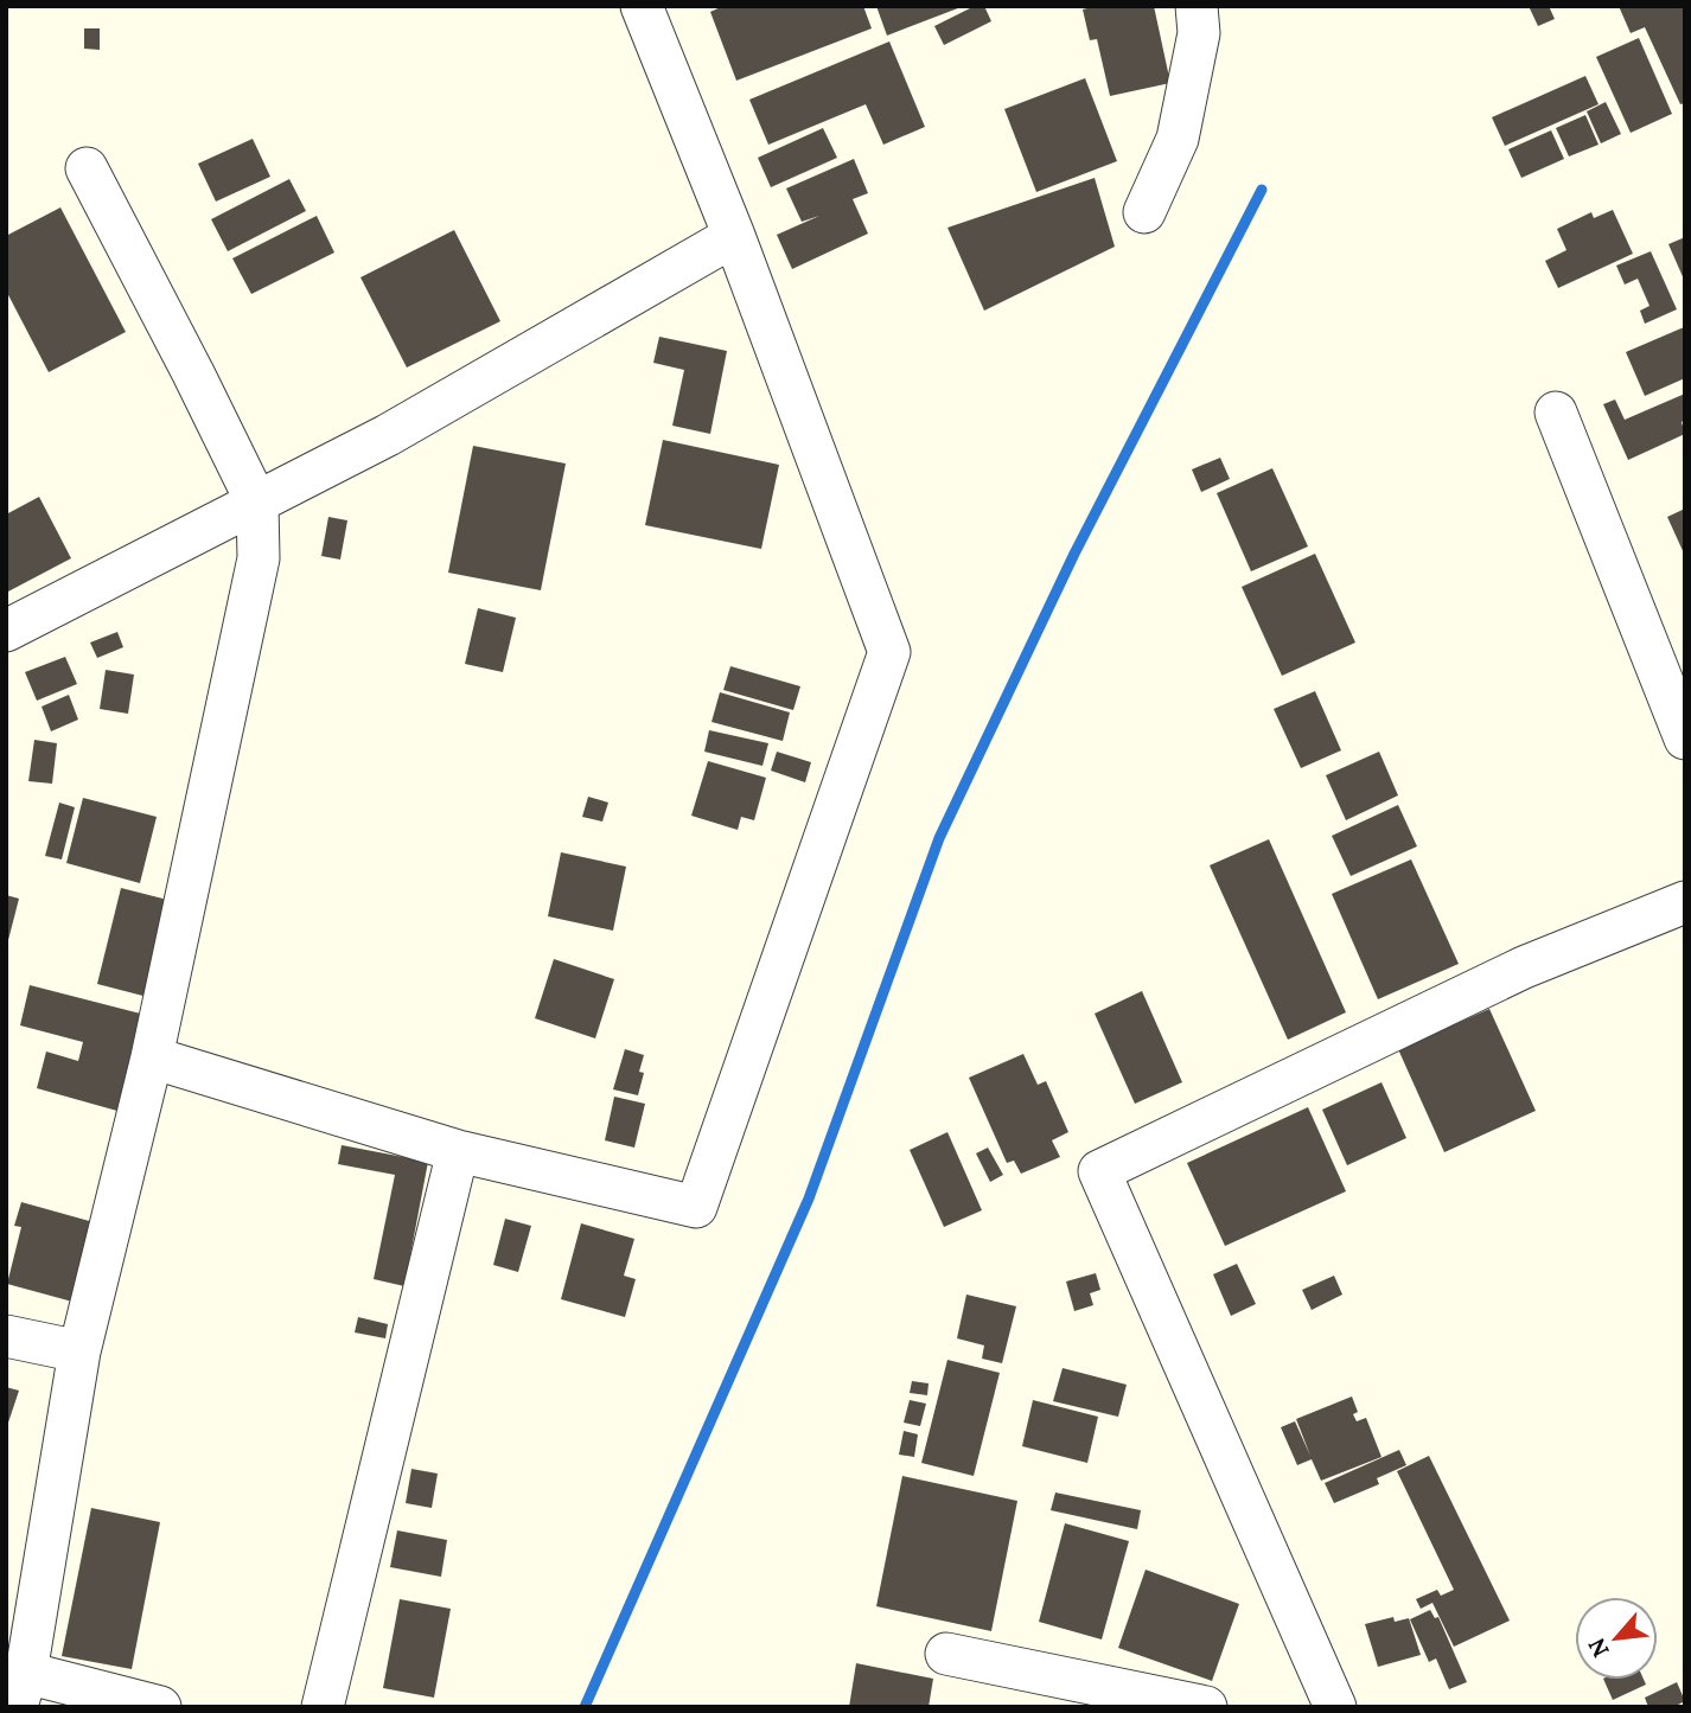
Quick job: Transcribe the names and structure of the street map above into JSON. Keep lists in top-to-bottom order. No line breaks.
{"north":"bottom left"}
